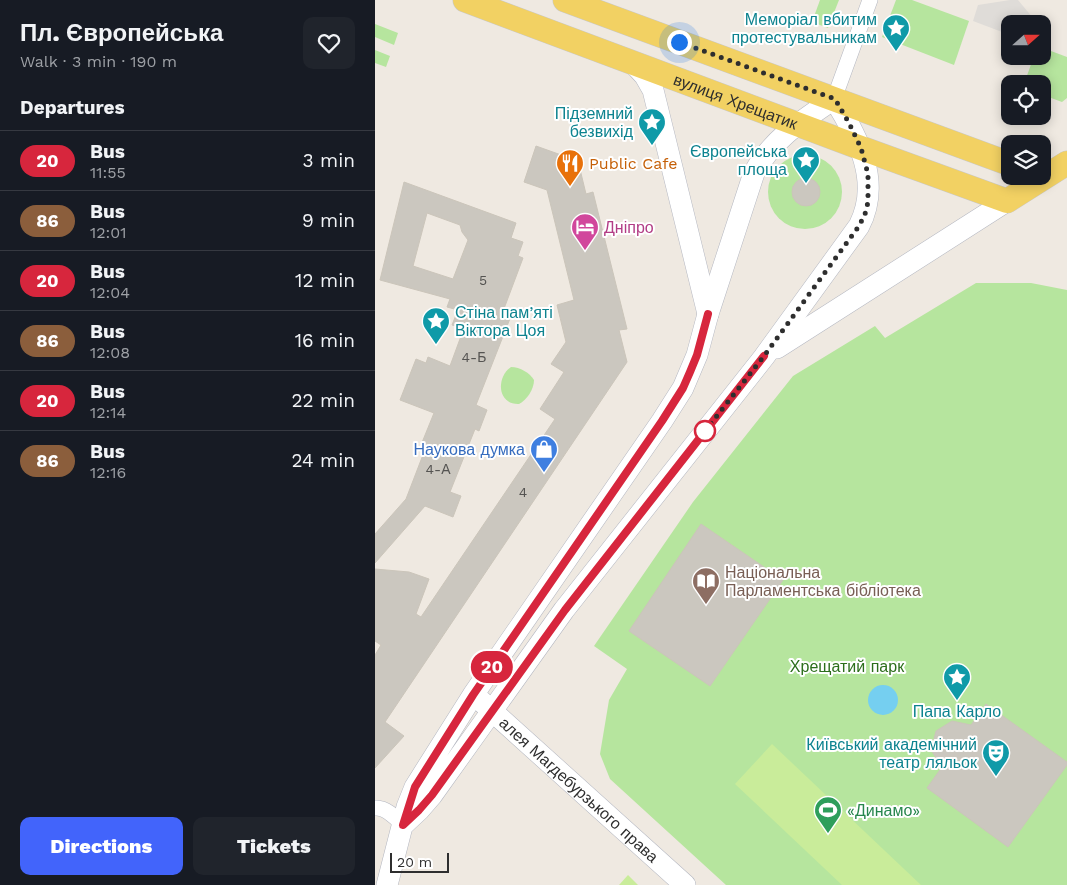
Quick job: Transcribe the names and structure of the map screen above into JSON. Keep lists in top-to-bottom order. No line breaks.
{"streets":{"main road":["вулиця Хрещатик","алея Магдебурзького права"]},"parks":["Хрещатий парк"],"places":{"place":["Меморіал вбитим протестувальникам","Підземний безвихід","Європейська площа","Стіна пам’яті Віктора Цоя","Папа Карло"],"restaurant":["Public Cafe"],"hotel":["Дніпро"],"shop":["Наукова думка"],"library":["Національна Парламентська бібліотека"],"theatre":["Київський академічний театр ляльок"],"sports":["«Динамо»"]},"lines":["bus line 20"],"house_numbers":["5","4-Б","4-А","4"],"scale_bar":"20 m","north":"right","page":{"heading":[["Пл. Європейська","Walk · 3 min · 190 m"],"Departures"],"on_map":"20","list":[{"mark":"20","name":"Bus","note":"11:55","value":"3 min"},{"mark":"86","name":"Bus","note":"12:01","value":"9 min"},{"mark":"20","name":"Bus","note":"12:04","value":"12 min"},{"mark":"86","name":"Bus","note":"12:08","value":"16 min"},{"mark":"20","name":"Bus","note":"12:14","value":"22 min"},{"mark":"86","name":"Bus","note":"12:16","value":"24 min"}],"buttons":["Directions","Tickets"],"scale":"20 m"}}
